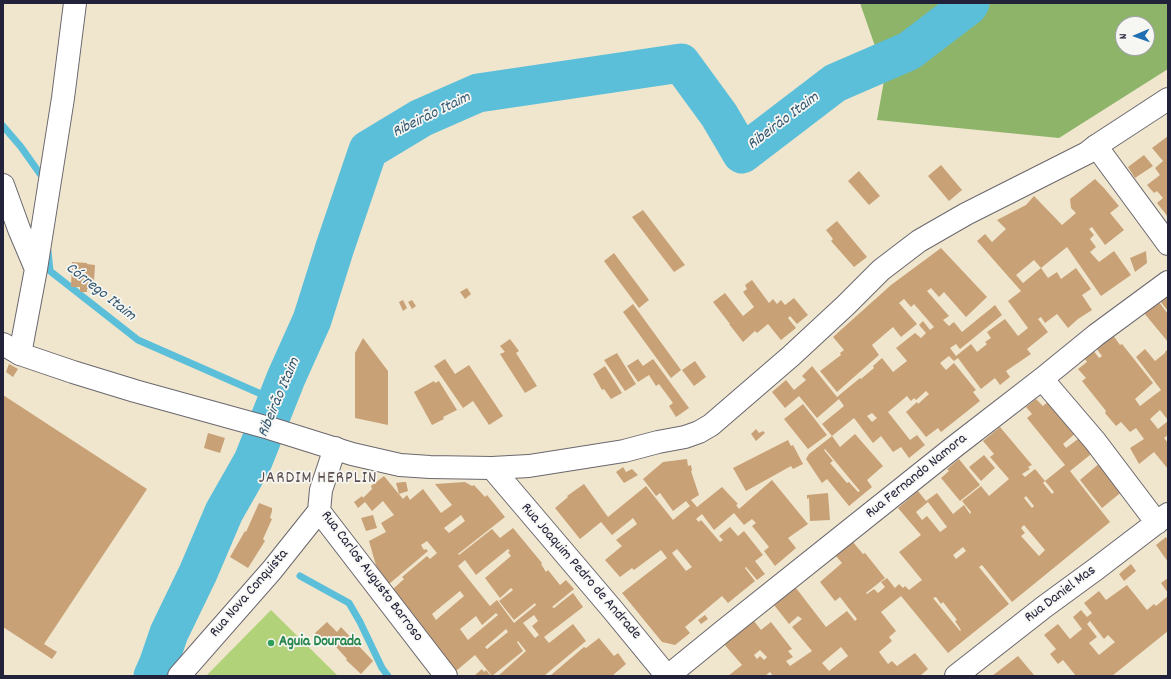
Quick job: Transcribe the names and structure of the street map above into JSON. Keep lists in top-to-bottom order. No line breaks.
{"streets":{"street":["Rua Fernando Namora","Rua Joaquim Pedro de Andrade","Rua Carlos Augusto Barroso","Rua Nova Conquista","Rua Daniel Mas"]},"crossings":[["Rua Fernando Namora","Rua Joaquim Pedro de Andrade"],["Rua Carlos Augusto Barroso","Rua Nova Conquista"]],"districts":["JARDIM HERPLIN"],"water":["Ribeirão Itaim","Córrego Itaim"],"places":["Aguia Dourada"],"north":"left"}
